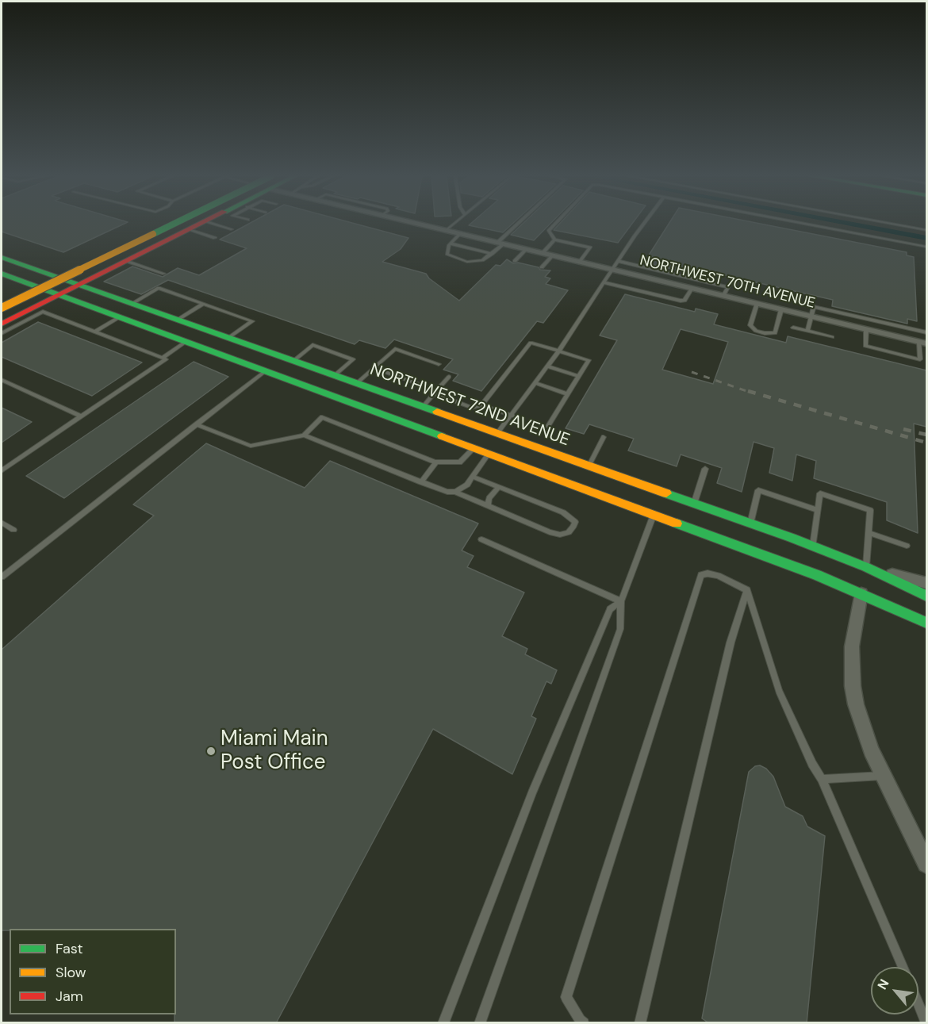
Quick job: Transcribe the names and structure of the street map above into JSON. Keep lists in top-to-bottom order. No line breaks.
{"streets":{"main road":["NORTHWEST 72ND AVENUE"],"street":["NORTHWEST 70TH AVENUE"]},"places":["Miami Main Post Office"],"legend":["Fast","Slow","Jam"],"north":"top left"}
